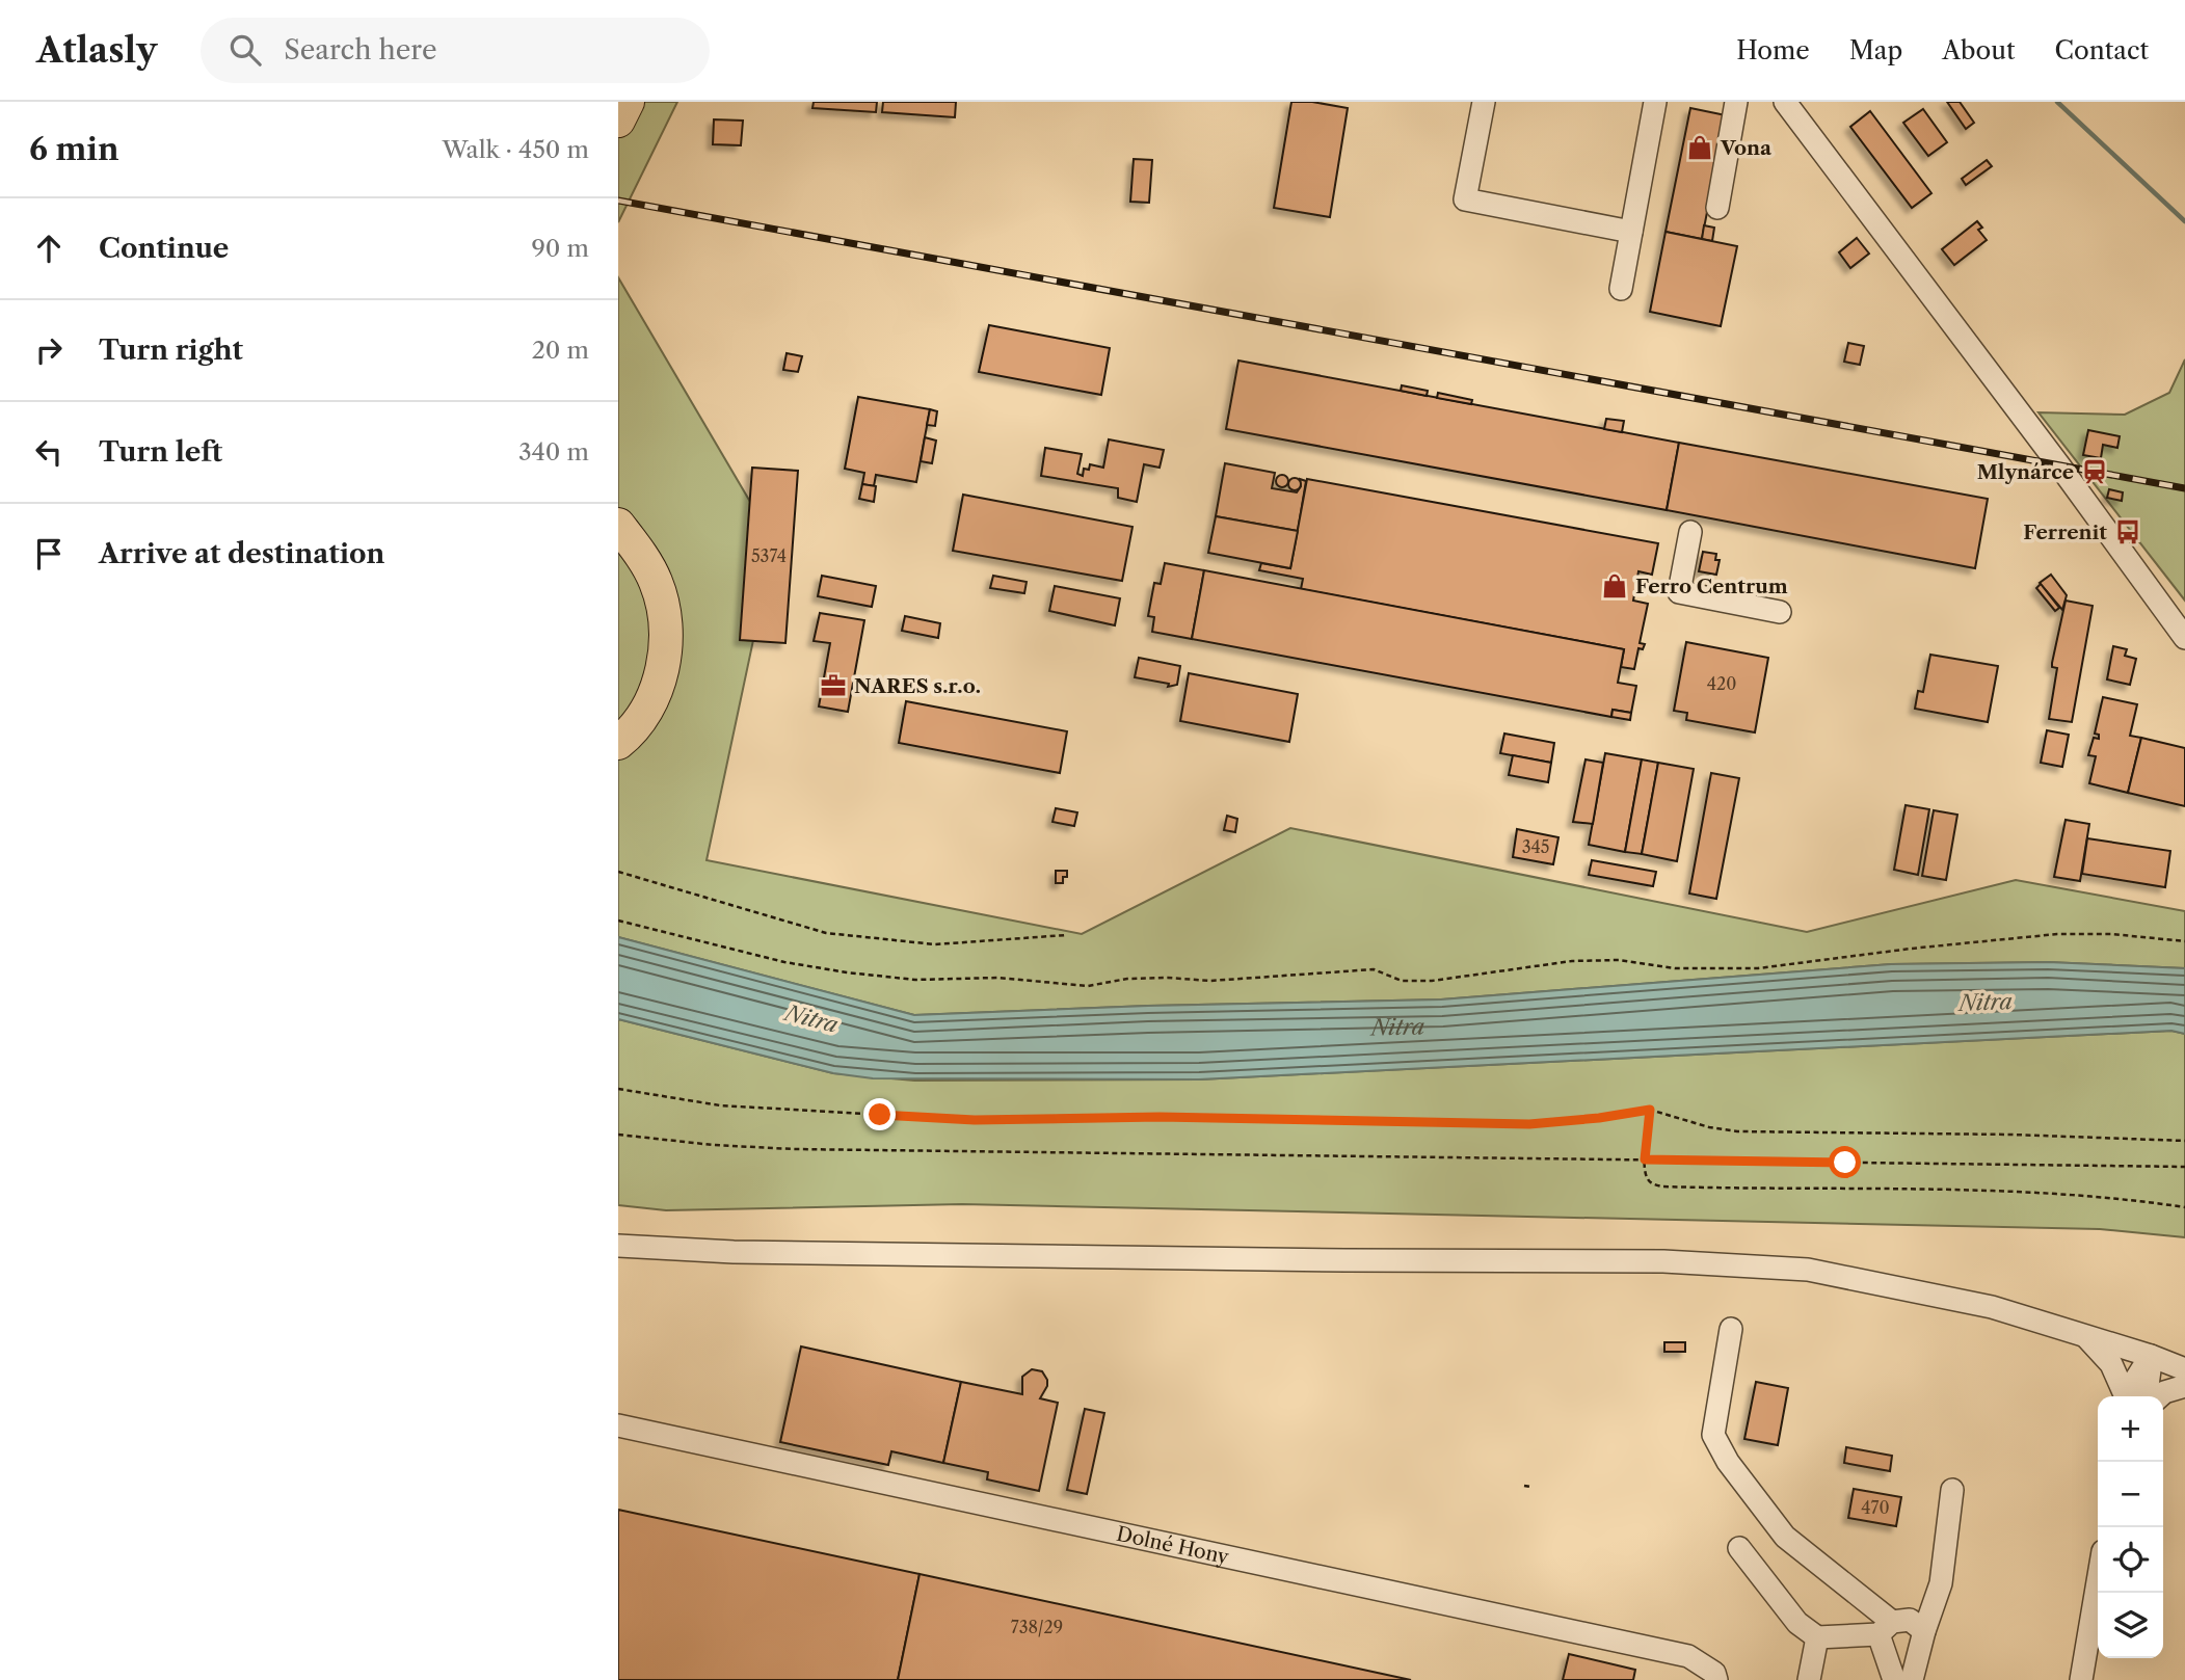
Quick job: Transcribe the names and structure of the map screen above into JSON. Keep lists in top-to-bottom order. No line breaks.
{"streets":{"street":["Dolné Hony"]},"water":["Nitra"],"places":{"shop":["Vona","Ferro Centrum"],"station":["Mlynárce"],"bus stop":["Ferrenit"],"office":["NARES s.r.o."]},"house_numbers":["5374","420","345","470","738/29"],"page":{"header":"Atlasly","search":"Search here","nav":["Home","Map","About","Contact"],"heading":["6 min","Walk · 450 m"],"list":[["Continue","90 m"],["Turn right","20 m"],["Turn left","340 m"],"Arrive at destination"],"map_buttons":["+","−"]}}
